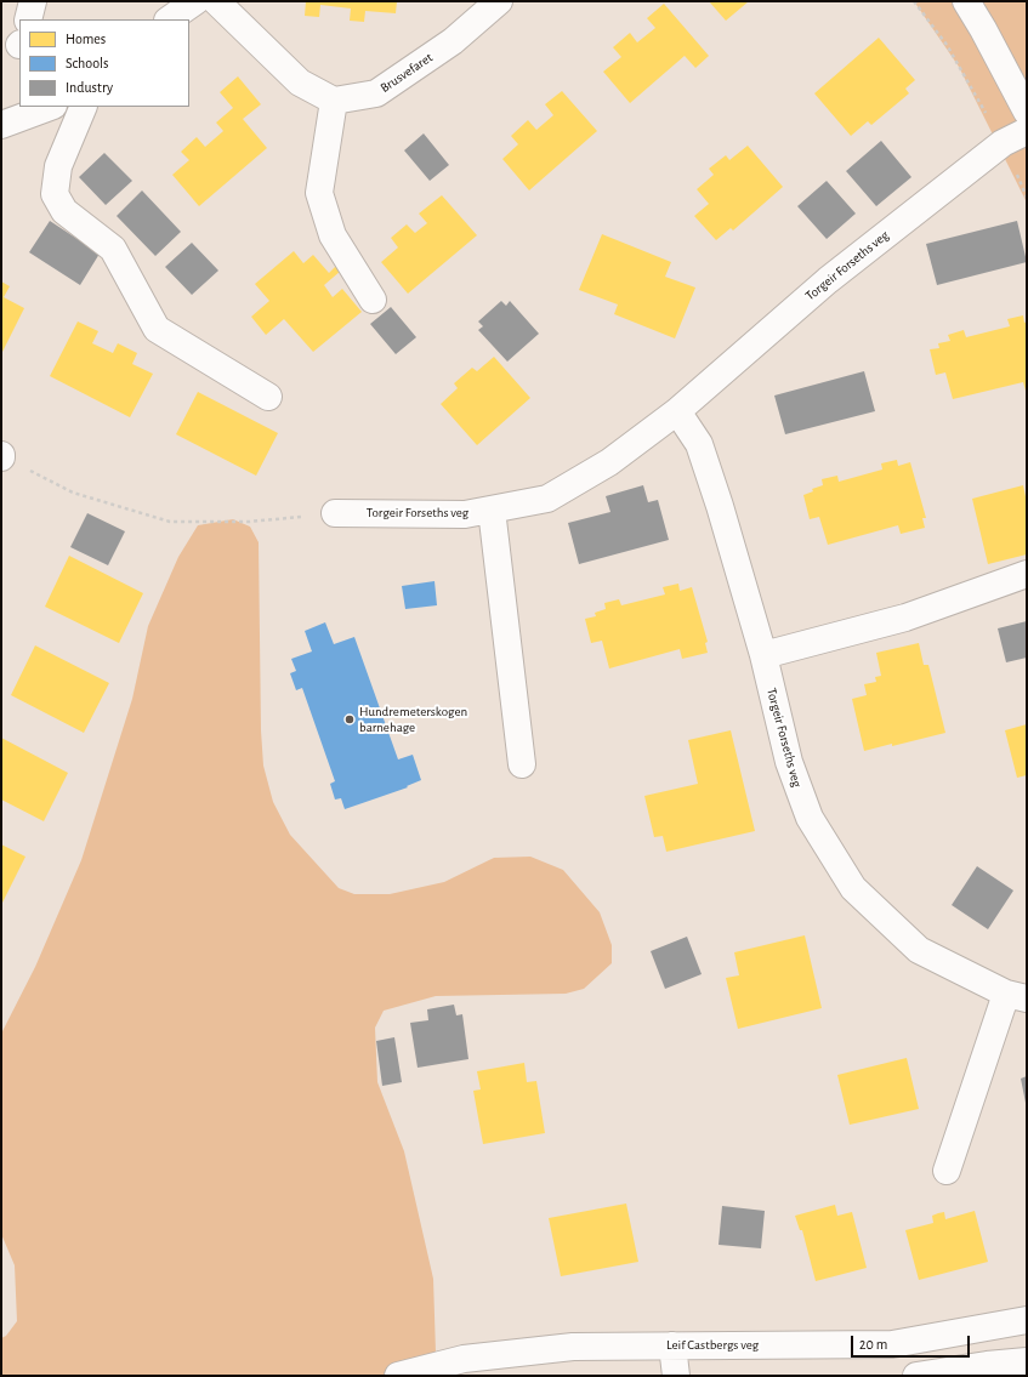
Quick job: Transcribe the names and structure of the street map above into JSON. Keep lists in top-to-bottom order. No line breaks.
{"streets":{"street":["Brusvefaret","Torgeir Forseths veg","Leif Castbergs veg"]},"places":["Hundremeterskogen barnehage"],"legend":["Homes","Schools","Industry"],"scale_bar":"20 m"}
